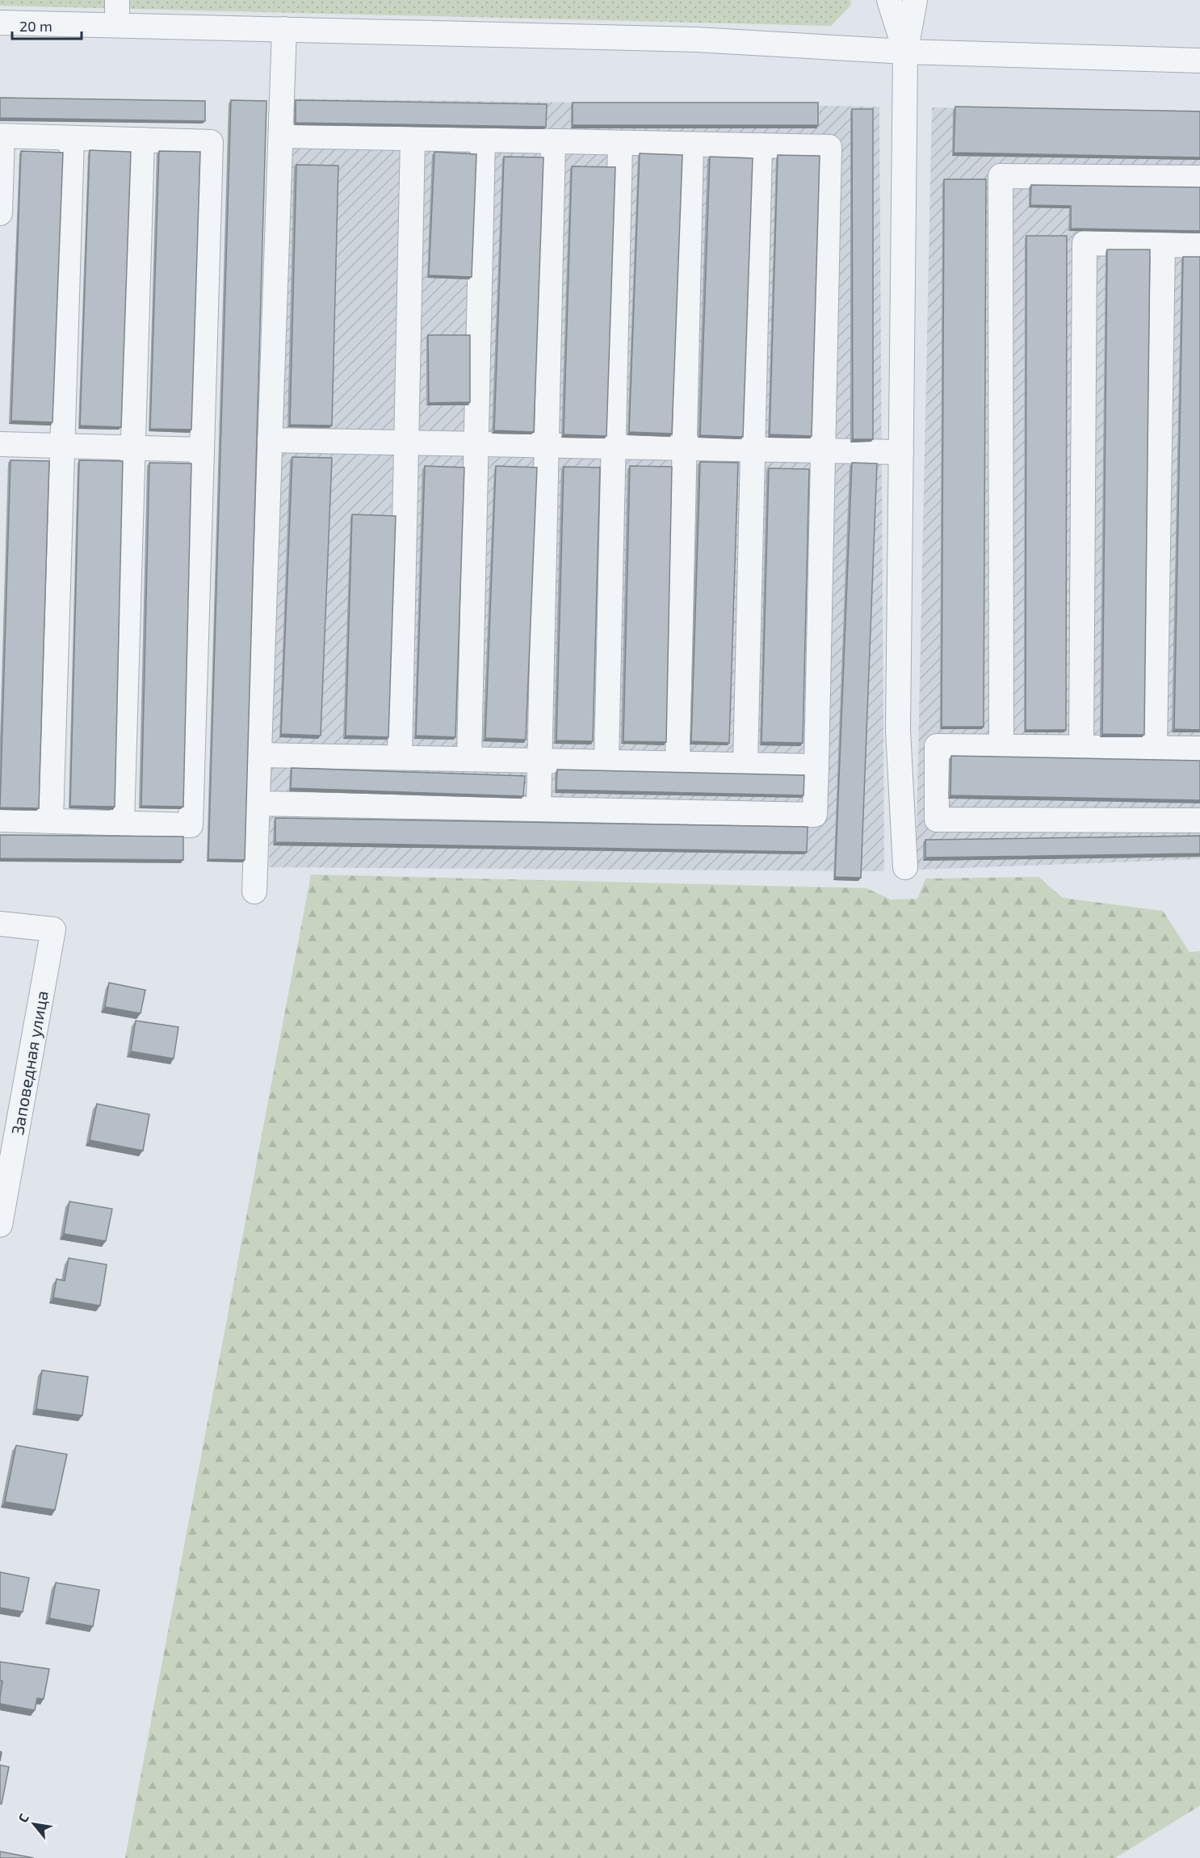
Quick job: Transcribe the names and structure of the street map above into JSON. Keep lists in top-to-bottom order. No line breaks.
{"streets":{"street":["Заповедная улица"]},"scale_bar":"20 m","north":"top left"}
